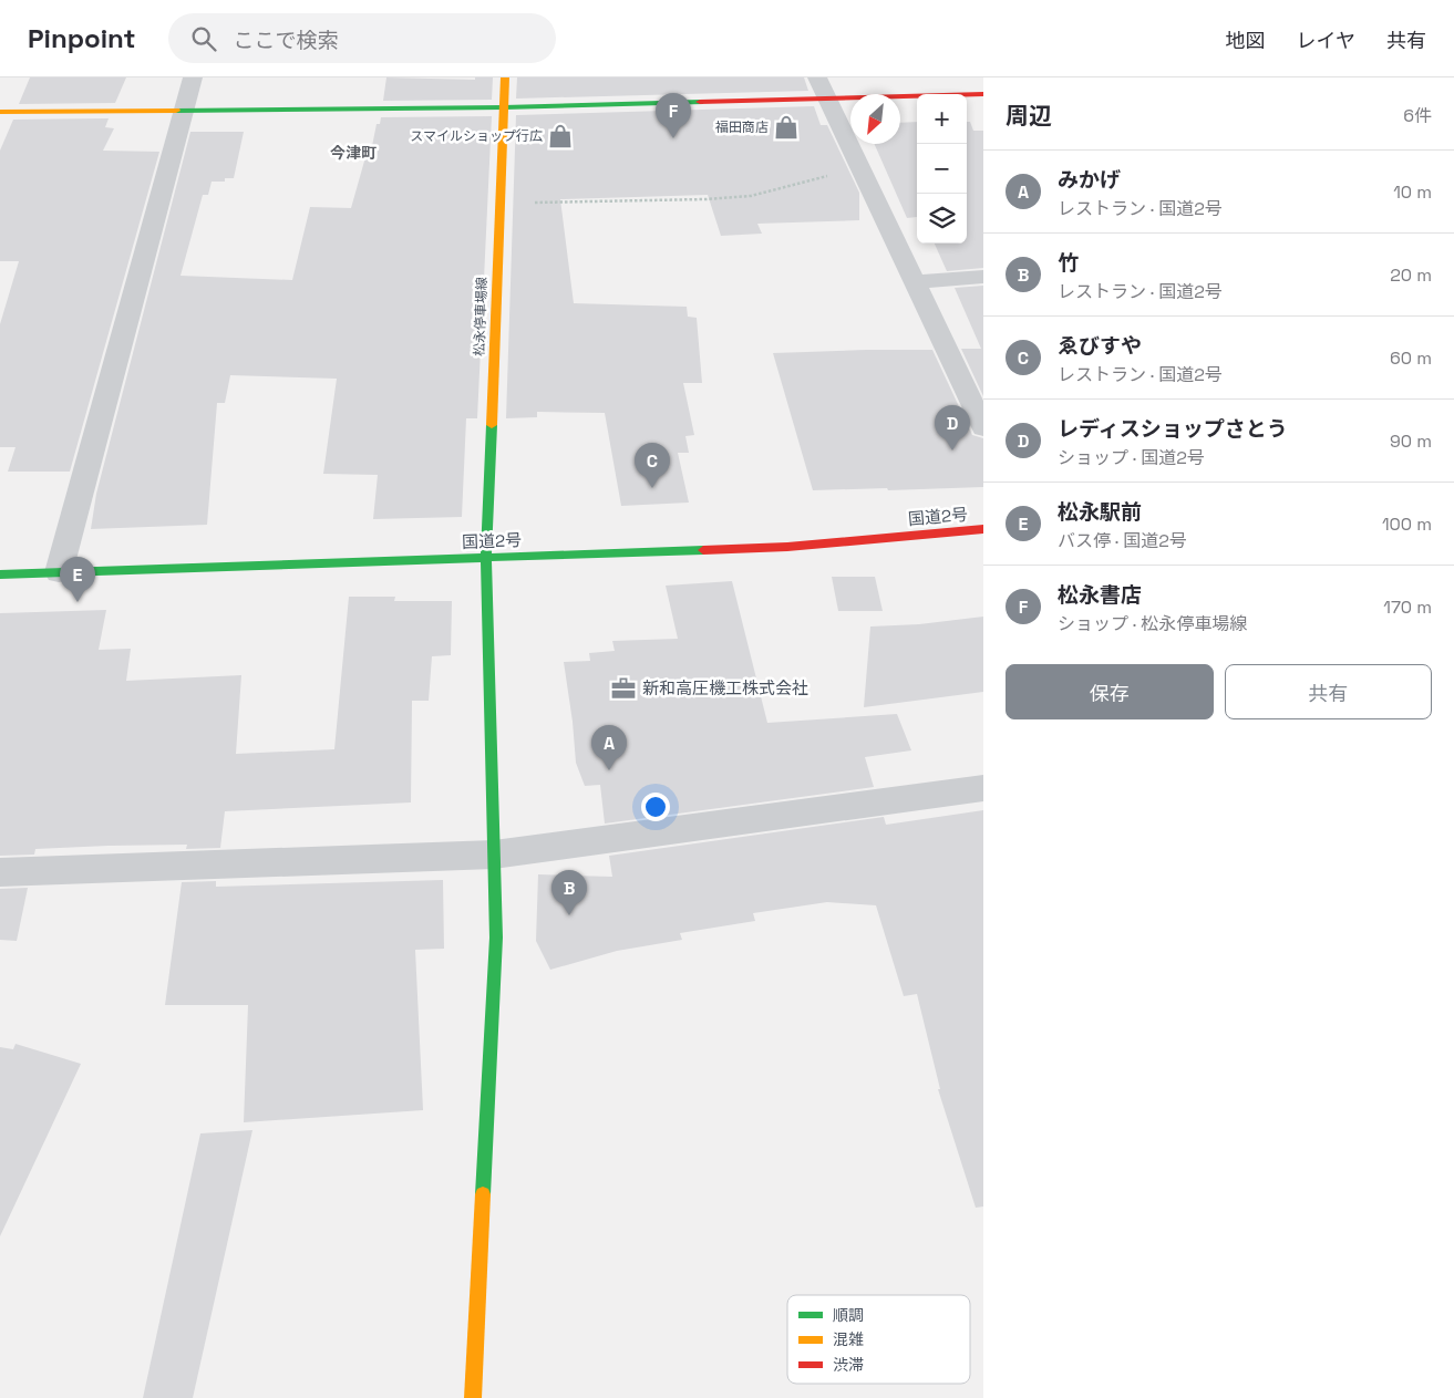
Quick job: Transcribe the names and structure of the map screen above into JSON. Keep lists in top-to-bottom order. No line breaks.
{"streets":{"main road":["松永停車場線","国道2号"]},"crossings":[["松永停車場線","国道2号"]],"districts":["今津町"],"places":{"shop":["福田商店","スマイルショップ行広"],"office":["新和高圧機工株式会社"]},"legend":["順調","混雑","渋滞"],"north":"bottom left","page":{"header":"Pinpoint","search":"ここで検索","nav":["地図","レイヤ","共有"],"heading":["周辺","6件"],"pins":["F","D","C","E","A","B"],"map_buttons":["+","−"],"list":[{"mark":"A","name":"みかげ","note":"レストラン · 国道2号","value":"10 m"},{"mark":"B","name":"竹","note":"レストラン · 国道2号","value":"20 m"},{"mark":"C","name":"ゑびすや","note":"レストラン · 国道2号","value":"60 m"},{"mark":"D","name":"レディスショップさとう","note":"ショップ · 国道2号","value":"90 m"},{"mark":"E","name":"松永駅前","note":"バス停 · 国道2号","value":"100 m"},{"mark":"F","name":"松永書店","note":"ショップ · 松永停車場線","value":"170 m"}],"buttons":["保存","共有"]}}
